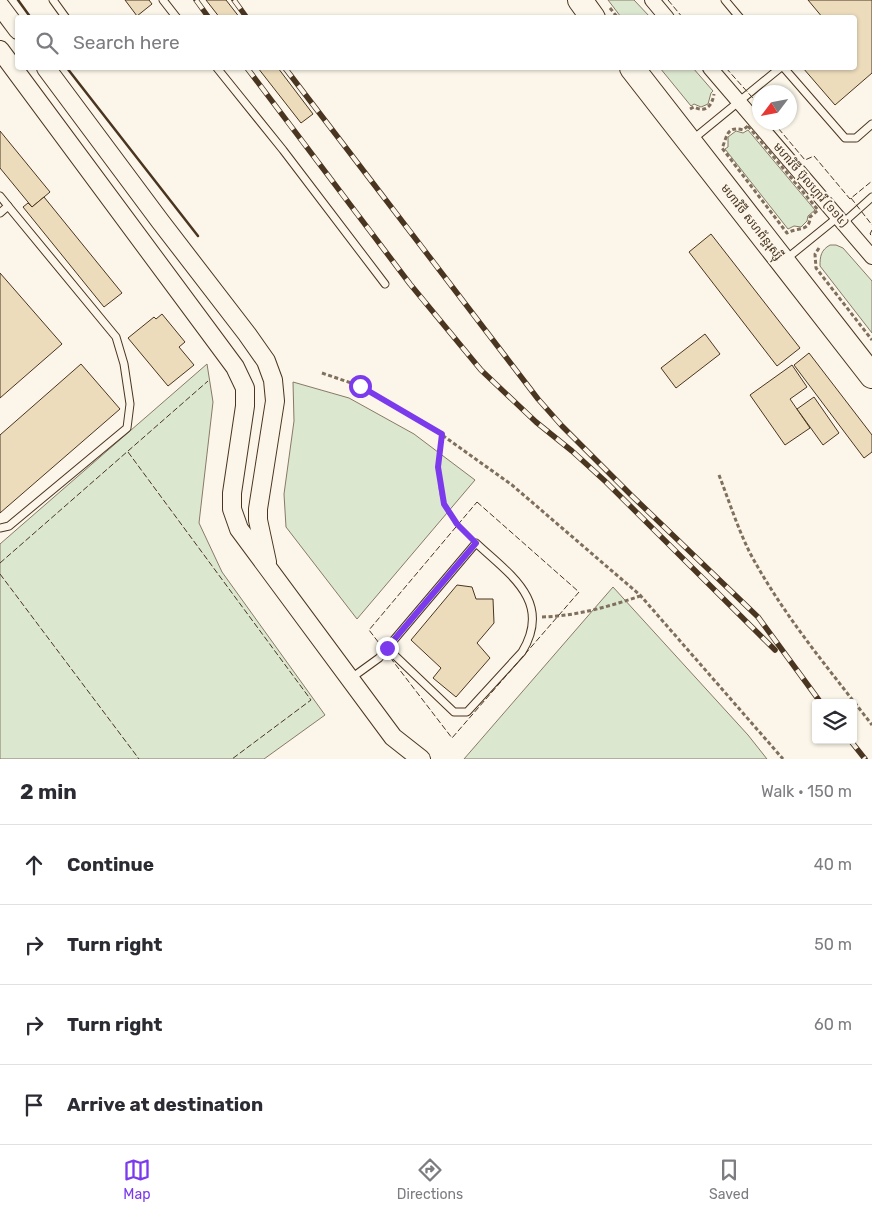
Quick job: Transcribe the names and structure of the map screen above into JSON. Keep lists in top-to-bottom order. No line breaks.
{"streets":{"highway":["មហាវិថី សហព័ន្ធរុស្ស៊ី"],"street":["មហាវិថី ប៊ុលហ្គារី (១១៤)"]},"north":"bottom left","page":{"search":"Search here","heading":["2 min","Walk · 150 m"],"list":[["Continue","40 m"],["Turn right","50 m"],["Turn right","60 m"],"Arrive at destination"],"nav":["Map","Directions","Saved"]}}
